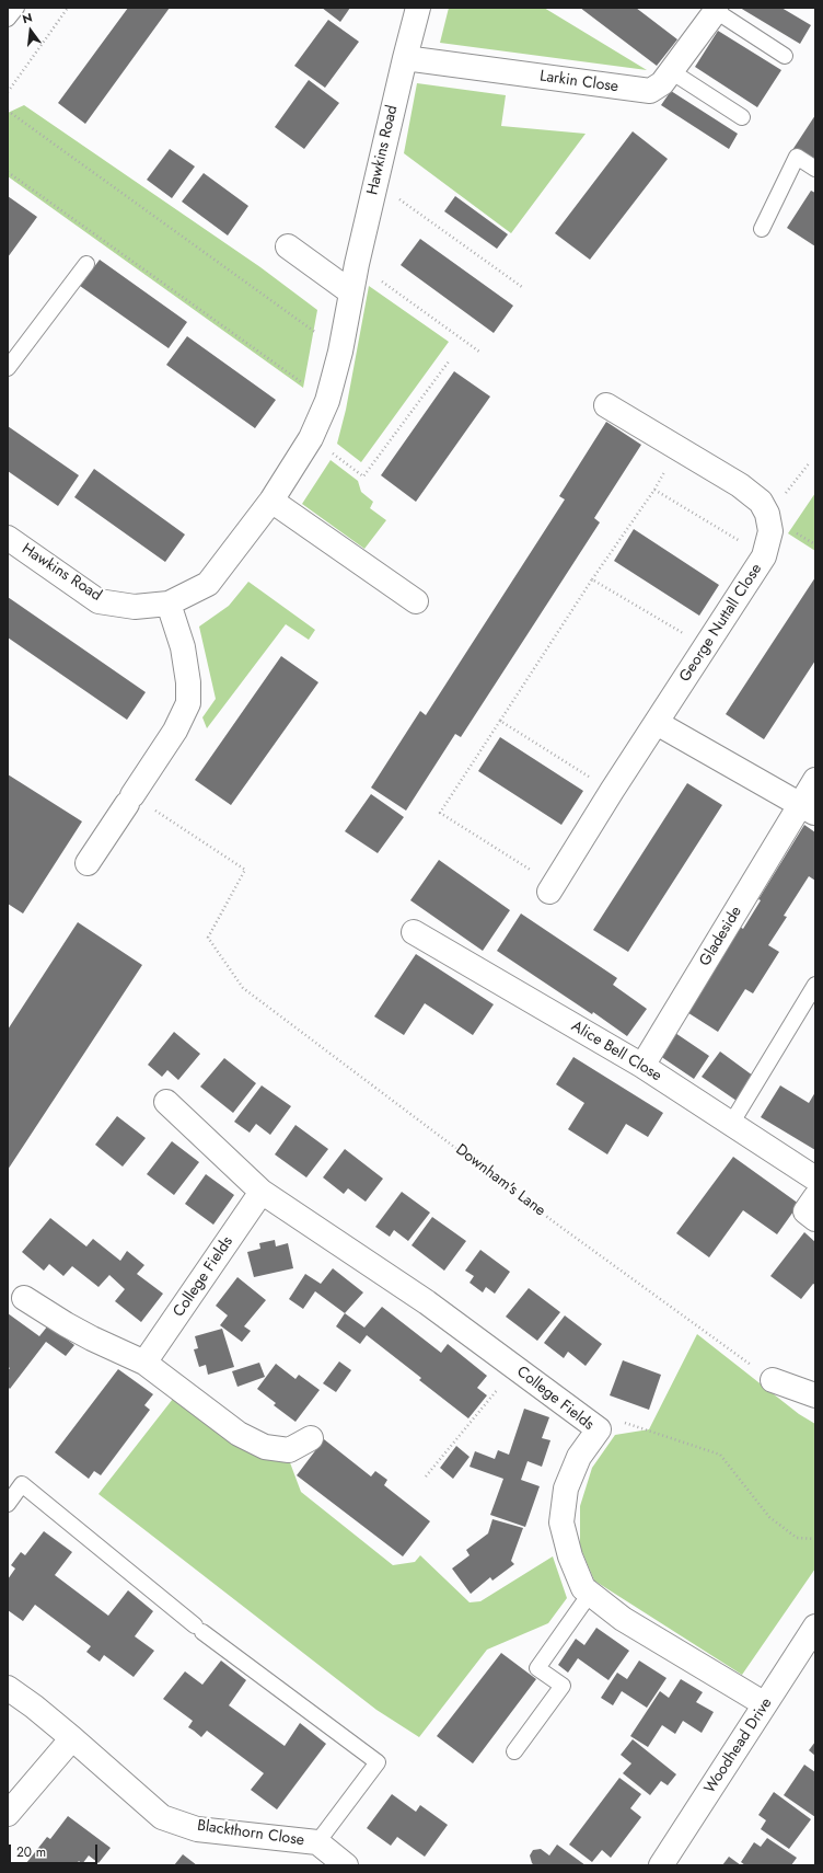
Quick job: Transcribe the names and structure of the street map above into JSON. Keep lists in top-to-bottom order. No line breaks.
{"streets":{"street":["Larkin Close","Hawkins Road","George Nuttall Close","Gladeside","Alice Bell Close","College Fields","Woodhead Drive","Blackthorn Close"],"path":["Downham's Lane"]},"crossings":[["Larkin Close","Hawkins Road"],["Gladeside","Alice Bell Close"],["College Fields","Woodhead Drive"]],"scale_bar":"20 m","north":"top"}
